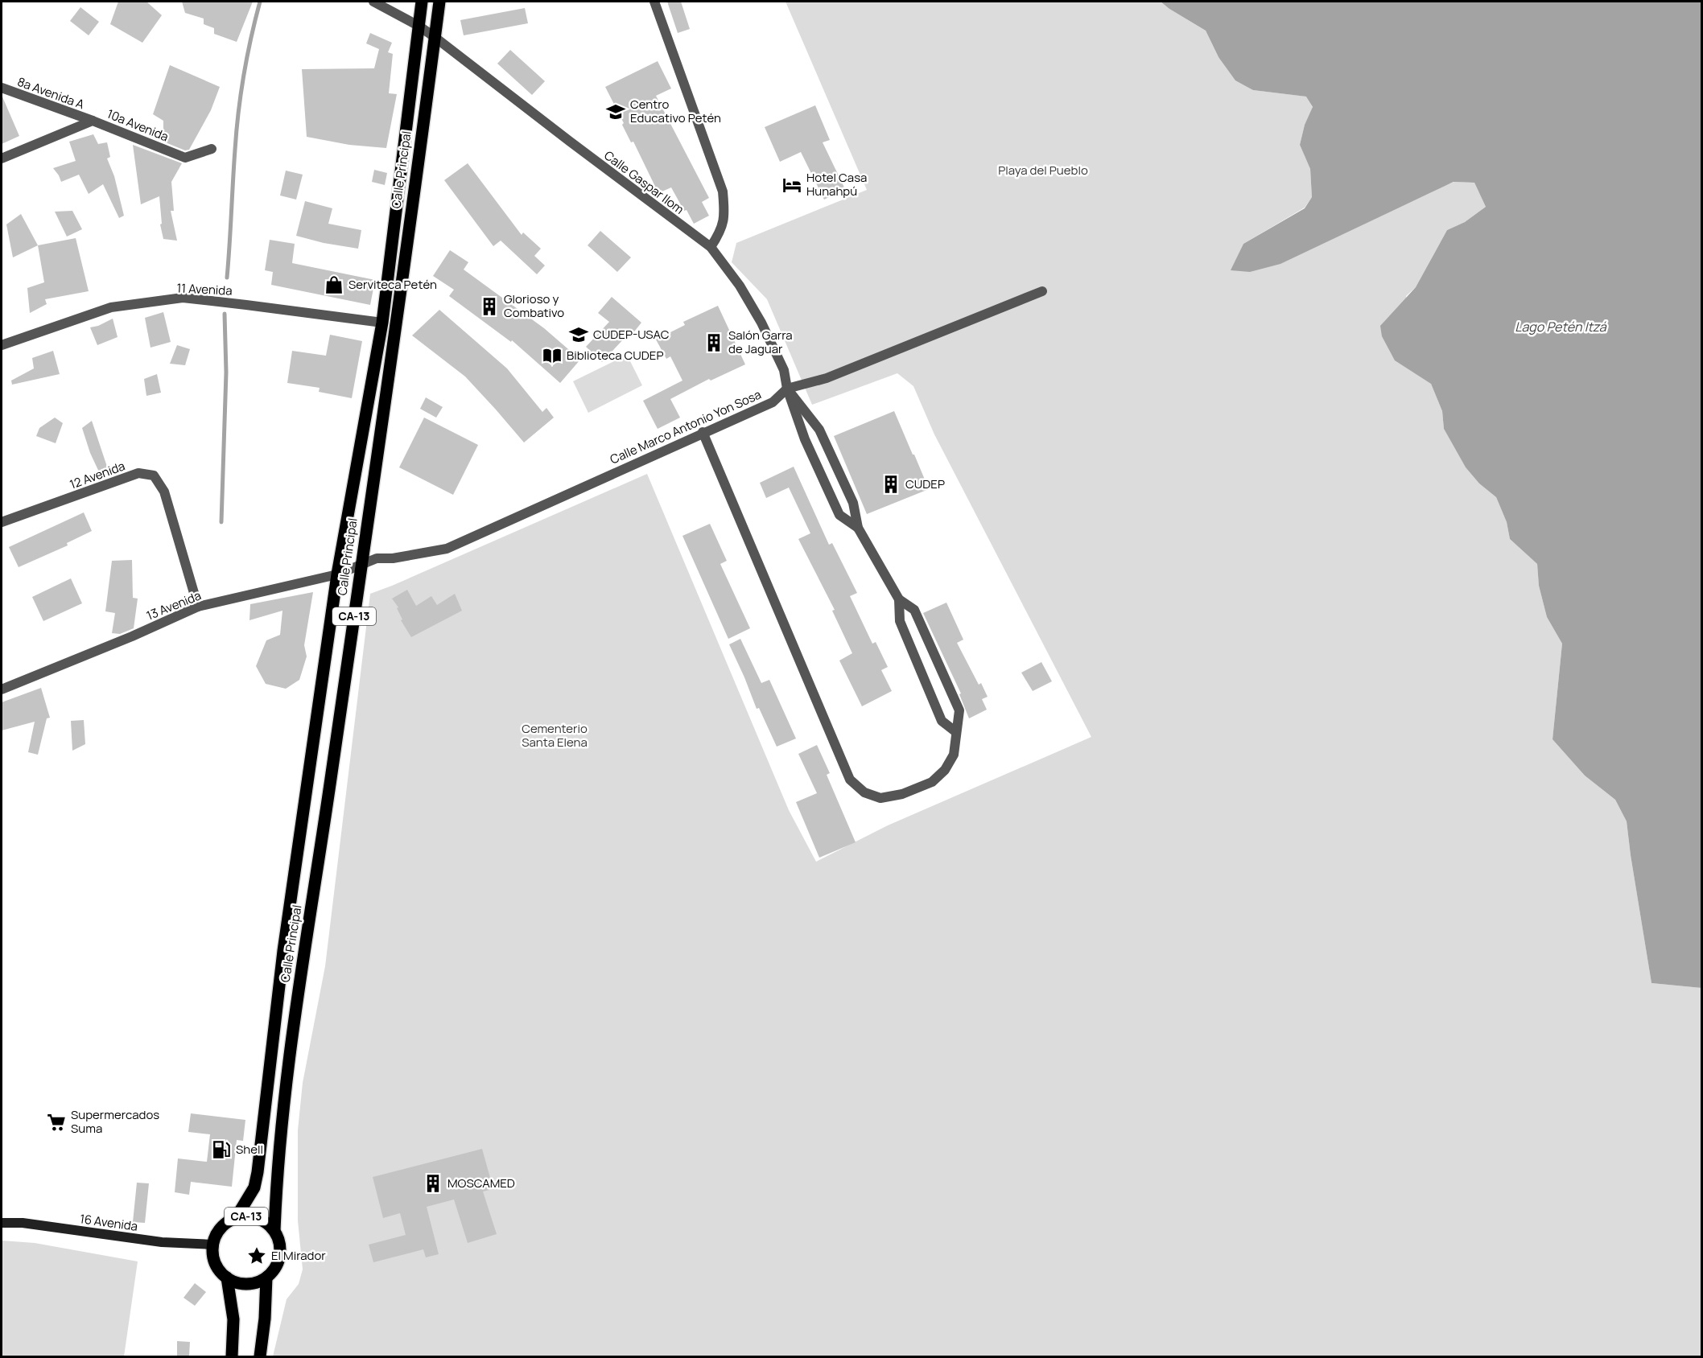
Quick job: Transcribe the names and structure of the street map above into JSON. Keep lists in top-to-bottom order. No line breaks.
{"streets":{"main road":["Calle Principal","CA-13","16 Avenida"],"street":["8a Avenida A","10a Avenida","Calle Gaspar Ilom","11 Avenida","Calle Marco Antonio Yon Sosa","12 Avenida","13 Avenida"]},"crossings":[["8a Avenida A","10a Avenida"],["Calle Principal","Calle Gaspar Ilom"],["Calle Principal","11 Avenida"],["Calle Principal","Calle Marco Antonio Yon Sosa"],["Calle Principal","13 Avenida"],["Calle Principal","CA-13"],["Calle Principal","16 Avenida"],["Calle Gaspar Ilom","Calle Marco Antonio Yon Sosa"],["Calle Marco Antonio Yon Sosa","13 Avenida"],["12 Avenida","13 Avenida"],["CA-13","16 Avenida"]],"water":["Lago Petén Itzá"],"parks":["Playa del Pueblo","Cementerio Santa Elena"],"places":{"school or university":["Centro Educativo Petén","CUDEP-USAC"],"hotel":["Hotel Casa Hunahpú"],"shop":["Serviteca Petén"],"building":["Glorioso y Combativo","Salón Garra de Jaguar","CUDEP","MOSCAMED"],"library":["Biblioteca CUDEP"],"supermarket":["Supermercados Suma"],"fuel station":["Shell"],"place":["El Mirador"]}}
